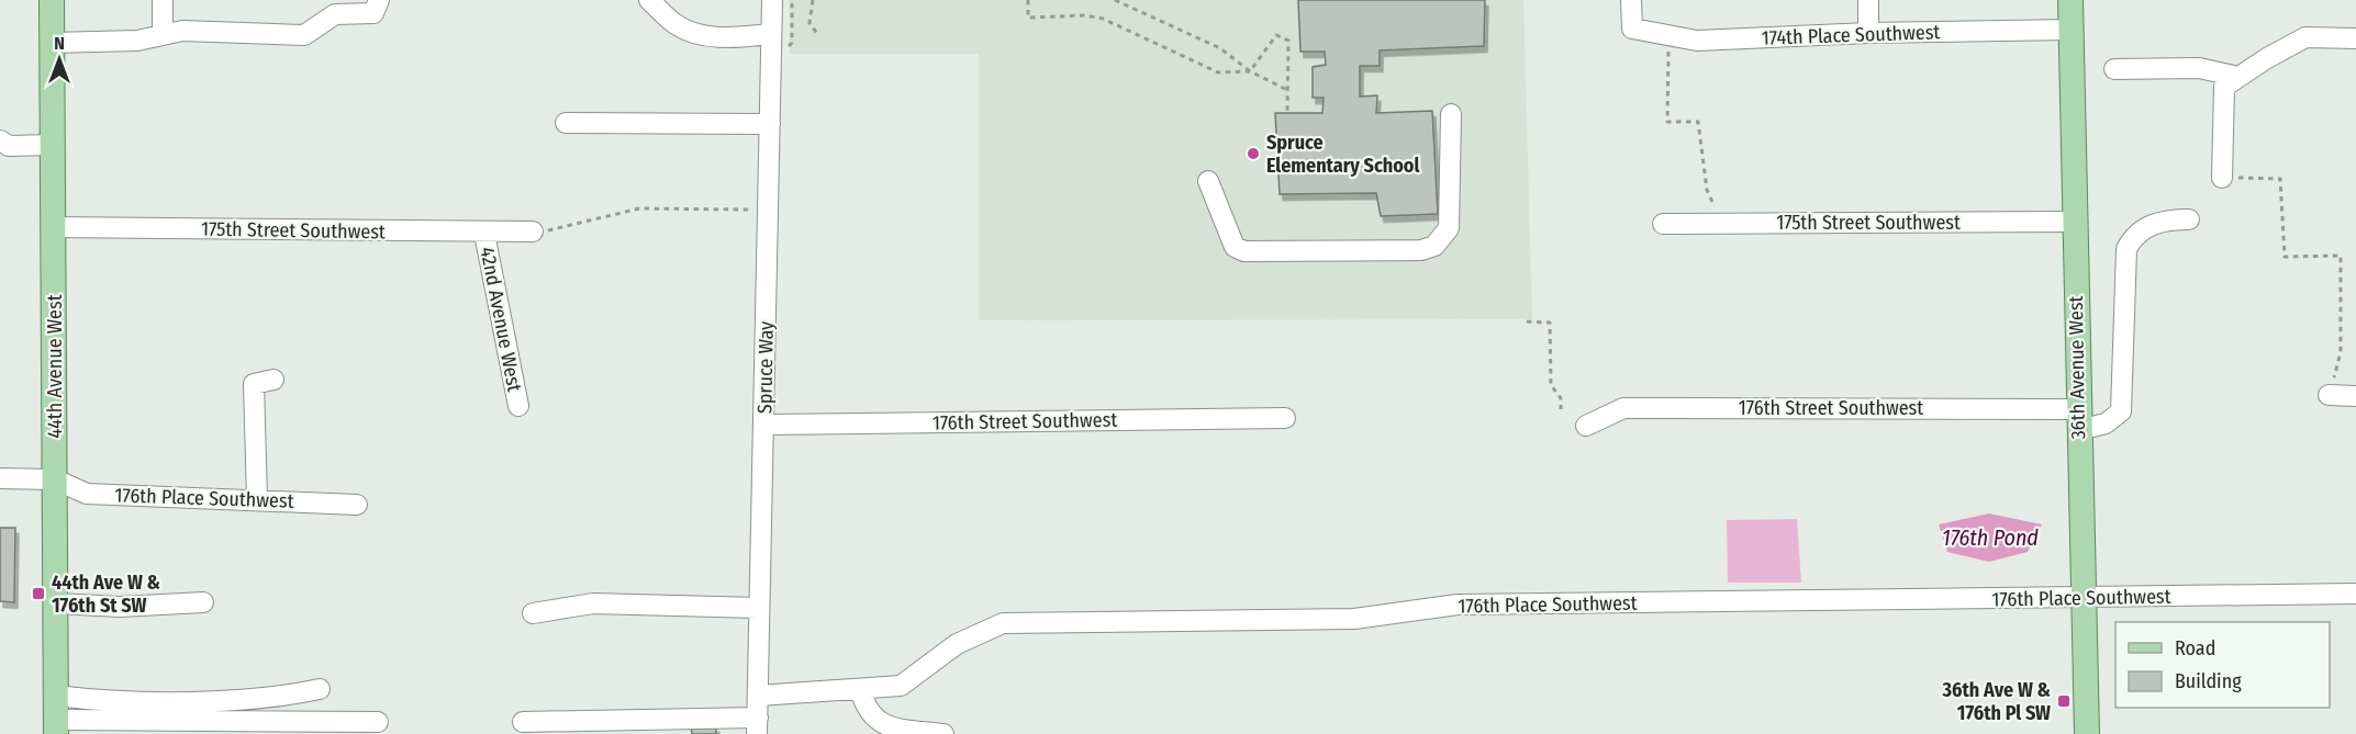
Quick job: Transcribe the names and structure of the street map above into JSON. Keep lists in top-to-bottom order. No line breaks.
{"streets":{"main road":["44th Avenue West","36th Avenue West"],"street":["174th Place Southwest","175th Street Southwest","42nd Avenue West","Spruce Way","176th Street Southwest","176th Place Southwest"]},"crossings":[["174th Place Southwest","36th Avenue West"],["175th Street Southwest","42nd Avenue West"],["175th Street Southwest","44th Avenue West"],["175th Street Southwest","36th Avenue West"],["44th Avenue West","176th Place Southwest"],["Spruce Way","176th Street Southwest"],["Spruce Way","176th Place Southwest"],["36th Avenue West","176th Street Southwest"],["36th Avenue West","176th Place Southwest"]],"water":["176th Pond"],"places":{"other":["Spruce Elementary School"],"transit":["44th Ave W & 176th St SW","36th Ave W & 176th Pl SW"]},"legend":["Road","Building"],"north":"top"}
